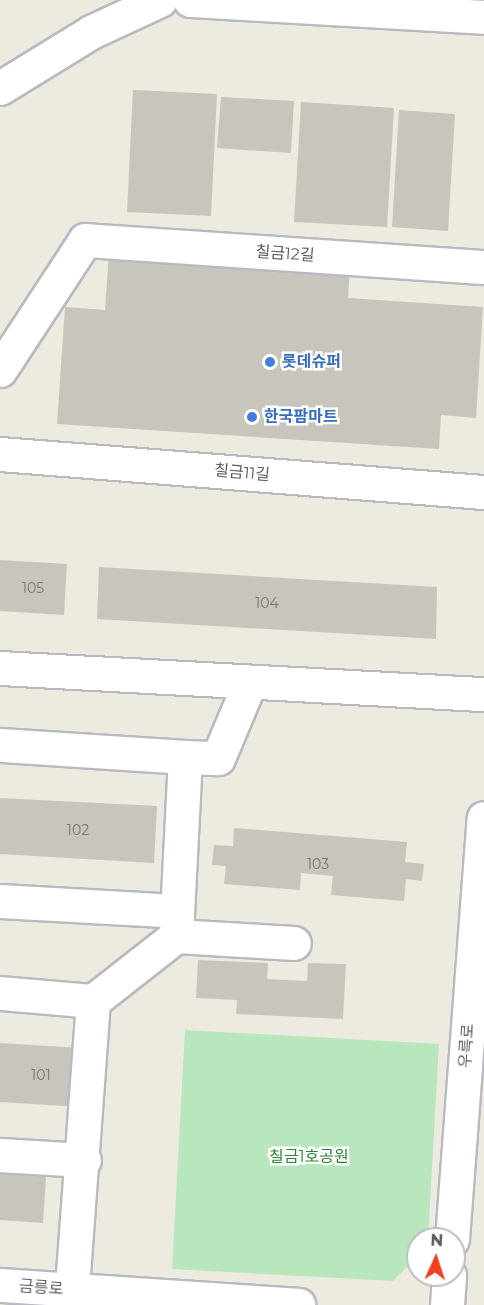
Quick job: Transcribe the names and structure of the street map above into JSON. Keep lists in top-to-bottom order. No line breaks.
{"streets":{"street":["칠금12길","칠금11길","우륵로","금릉로"]},"parks":["칠금1호공원"],"places":["롯데슈퍼","한국팜마트"],"house_numbers":["105","104","102","103","101"],"north":"top"}
